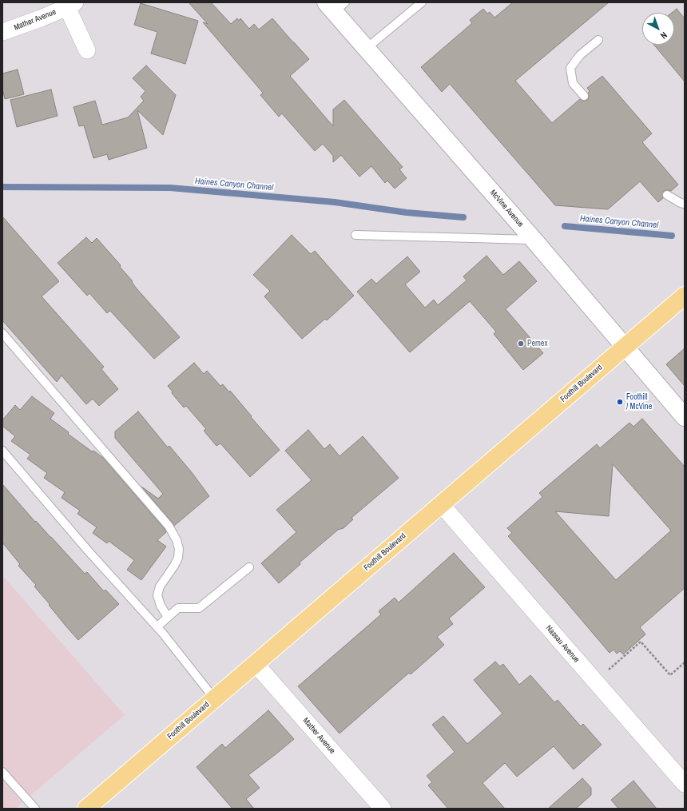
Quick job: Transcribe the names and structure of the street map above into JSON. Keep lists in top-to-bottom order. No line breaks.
{"streets":{"main road":["Foothill Boulevard"],"street":["Mather Avenue","McVine Avenue","Nassau Avenue"]},"crossings":[["Mather Avenue","Foothill Boulevard"],["McVine Avenue","Foothill Boulevard"],["Foothill Boulevard","Nassau Avenue"]],"water":["Haines Canyon Channel"],"places":["Pemex","Foothill / McVine"],"north":"bottom right"}
